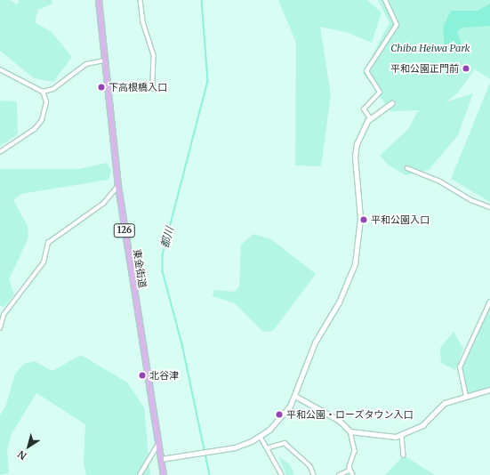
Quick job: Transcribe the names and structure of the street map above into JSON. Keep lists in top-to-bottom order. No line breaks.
{"streets":{"highway":["126","東金街道"]},"water":["都川"],"parks":["Chiba Heiwa Park"],"places":["平和公園正門前","下高根橋入口","平和公園入口","北谷津","平和公園・ローズタウン入口"],"north":"bottom left"}
